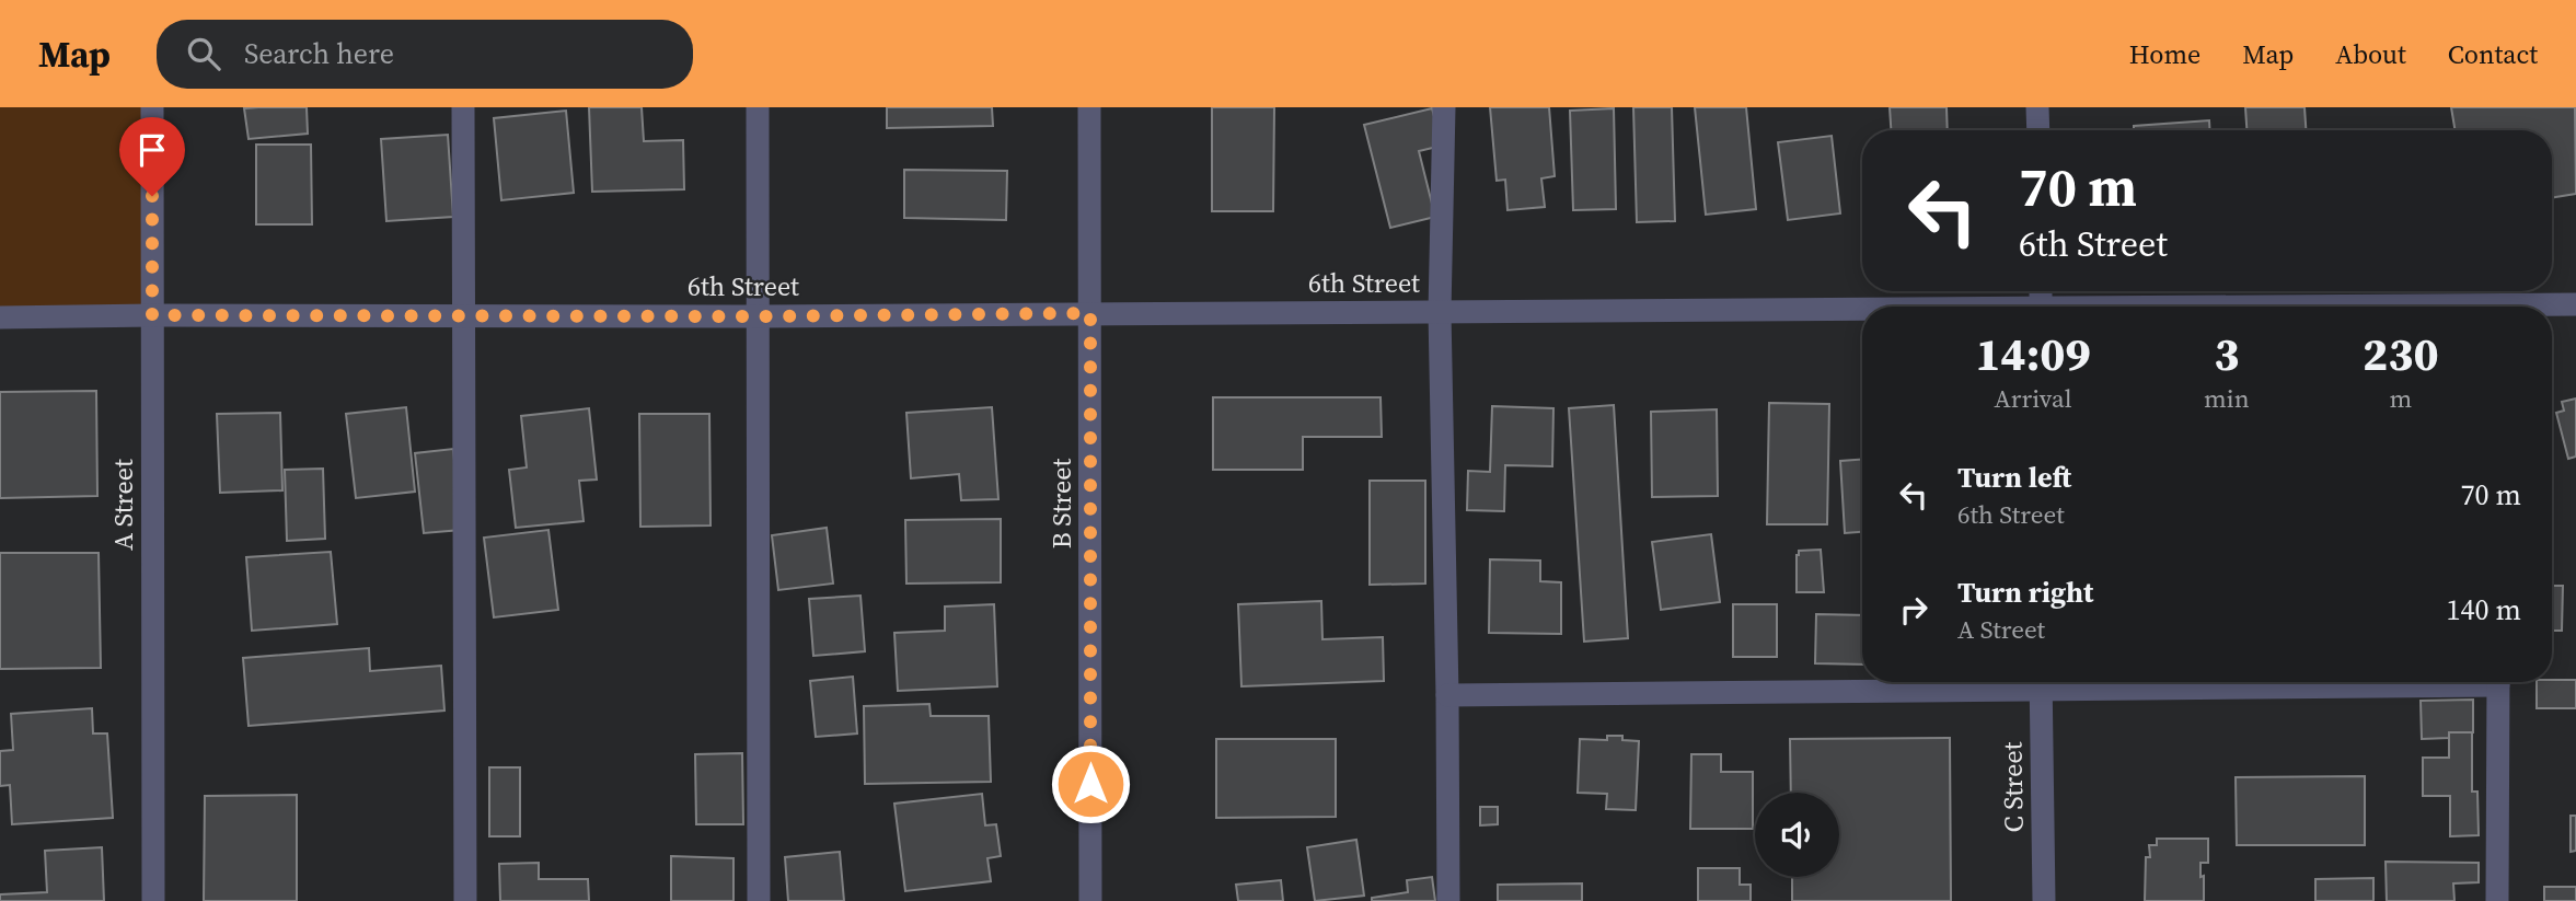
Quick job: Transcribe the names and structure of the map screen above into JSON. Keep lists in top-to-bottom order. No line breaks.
{"streets":{"street":["6th Street","B Street","A Street","C Street"]},"crossings":[["6th Street","B Street"],["6th Street","A Street"]],"page":{"header":"Map","search":"Search here","nav":["Home","Map","About","Contact"],"turn":["70 m","6th Street"],"eta":["14:09","Arrival","3","min","230","m"],"list":[{"name":"Turn left","note":"6th Street","value":"70 m"},{"name":"Turn right","note":"A Street","value":"140 m"}]}}
